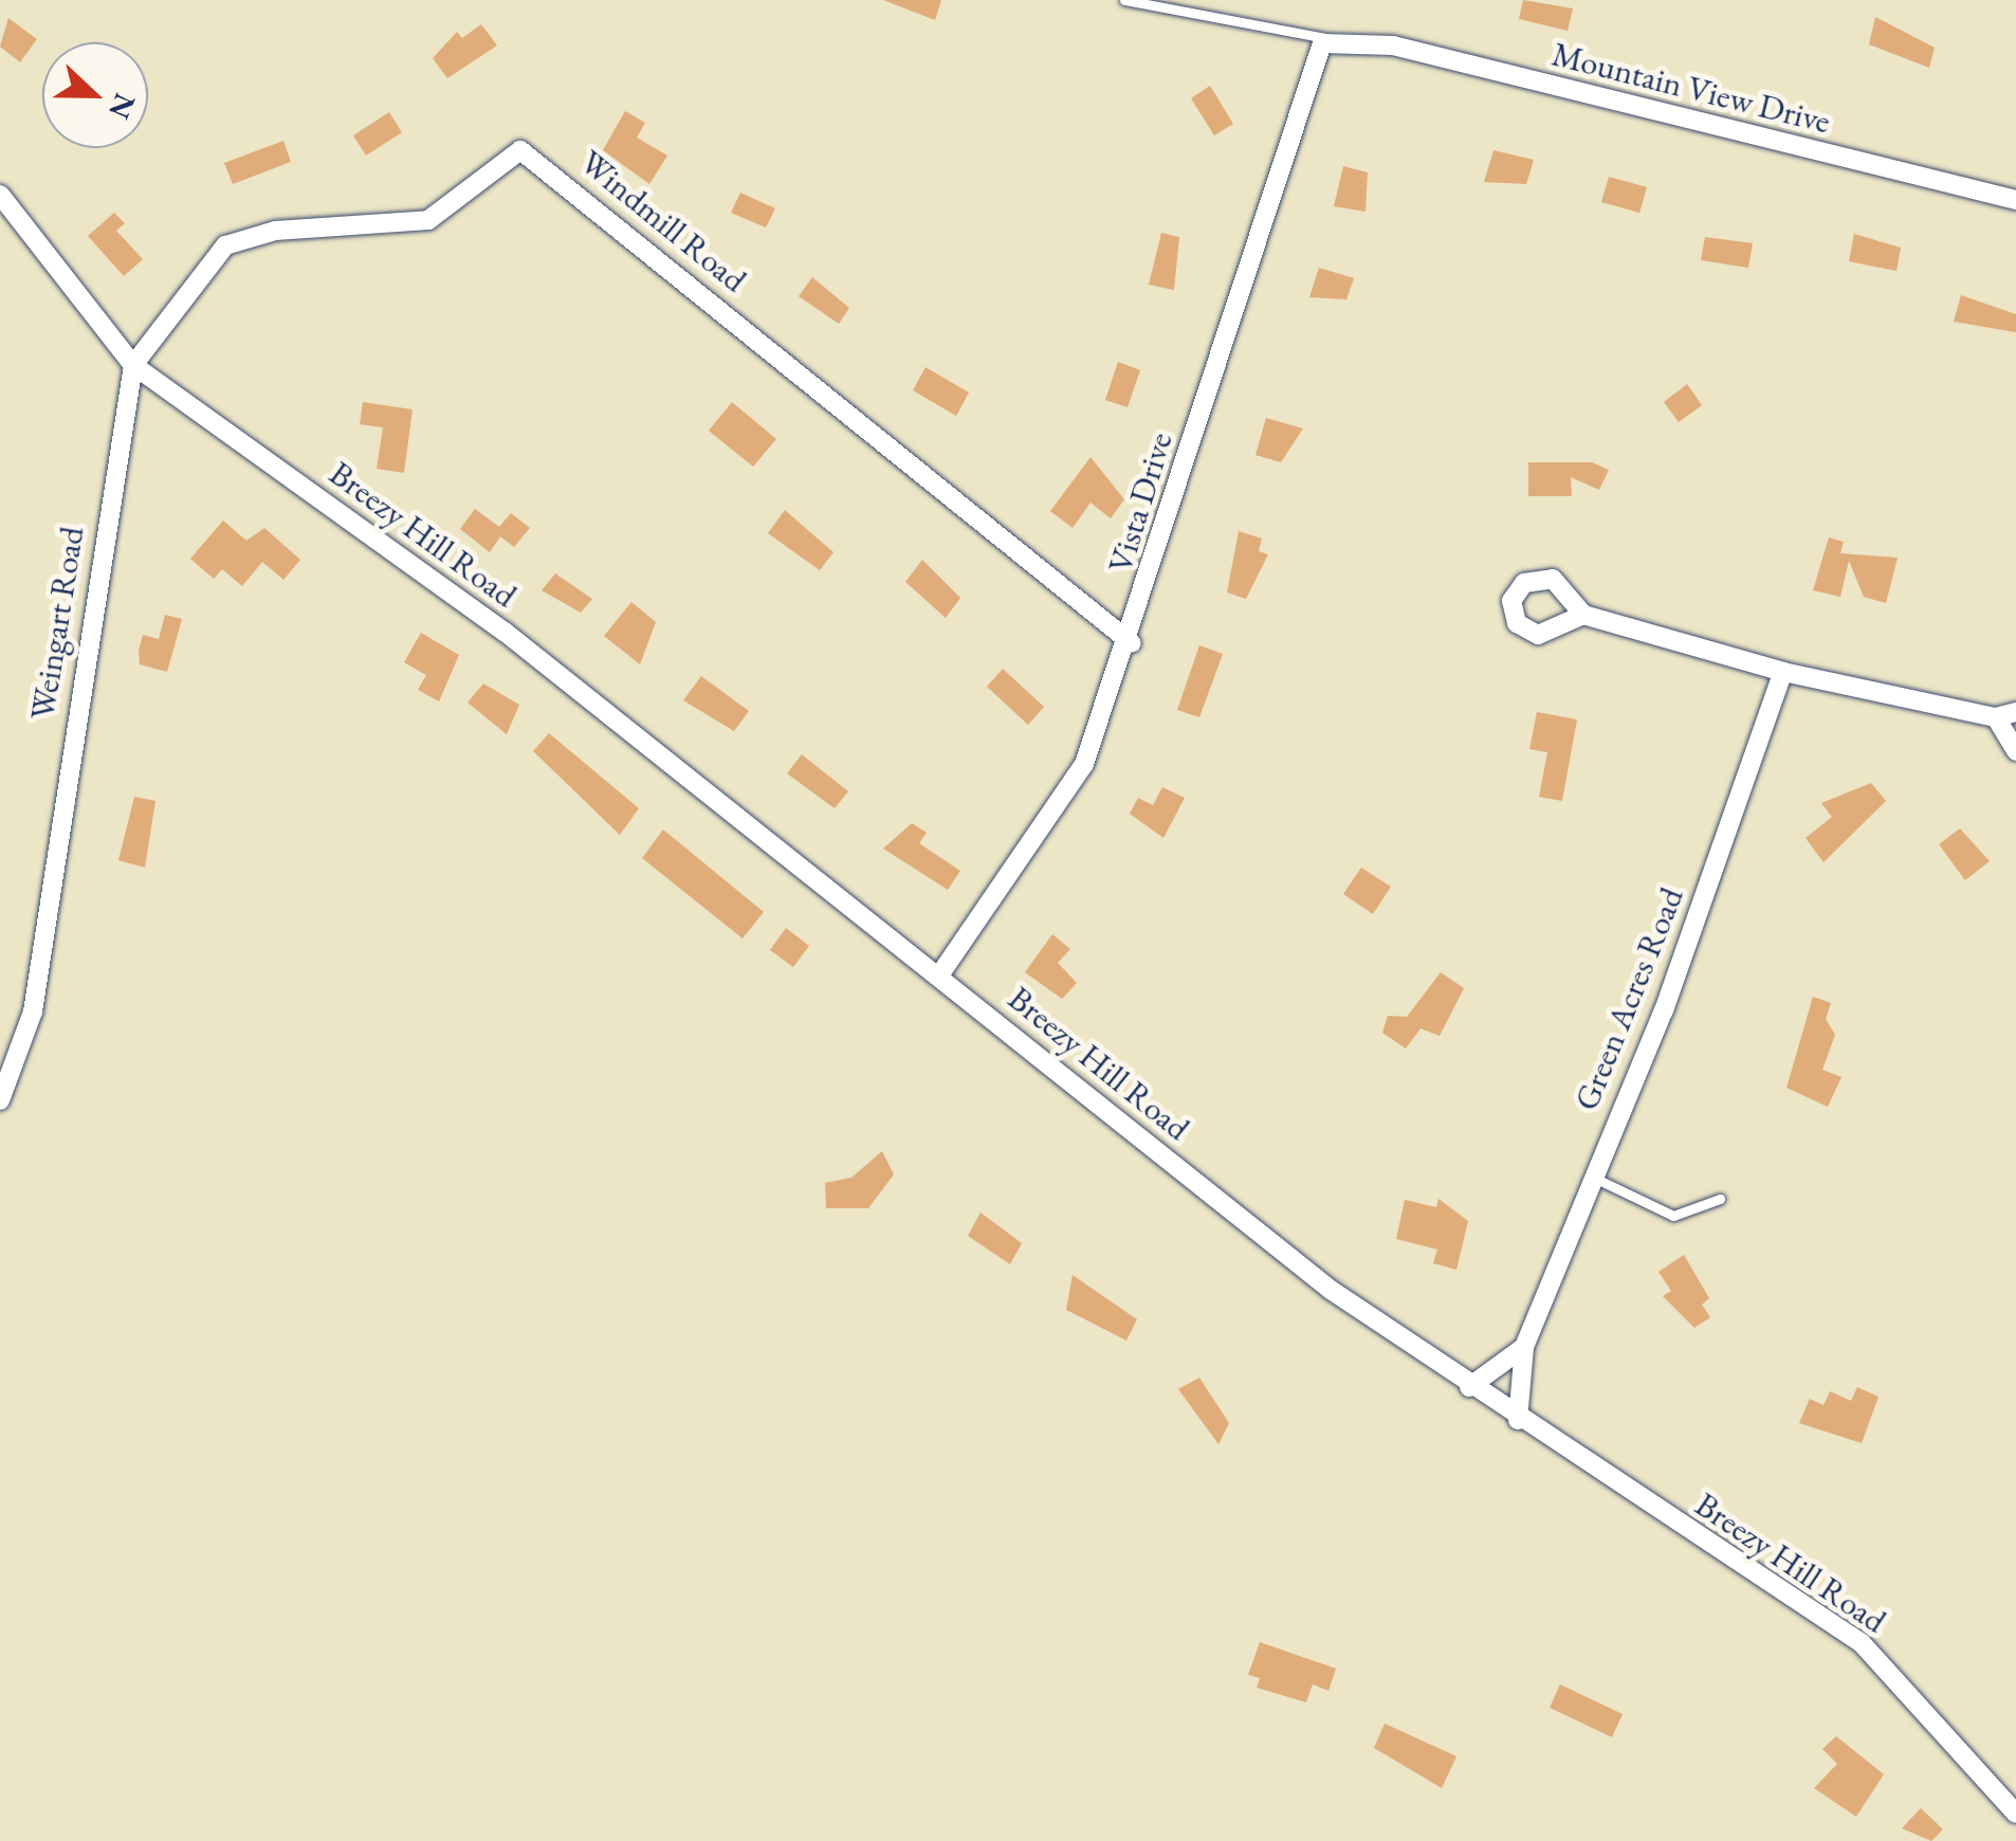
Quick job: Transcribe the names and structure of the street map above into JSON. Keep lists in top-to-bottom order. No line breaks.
{"streets":{"street":["Mountain View Drive","Windmill Road","Vista Drive","Breezy Hill Road","Weingart Road","Green Acres Road"]},"crossings":[["Mountain View Drive","Vista Drive"],["Windmill Road","Vista Drive"],["Windmill Road","Breezy Hill Road"],["Windmill Road","Weingart Road"],["Vista Drive","Breezy Hill Road"],["Breezy Hill Road","Weingart Road"],["Breezy Hill Road","Green Acres Road"]],"north":"right"}
